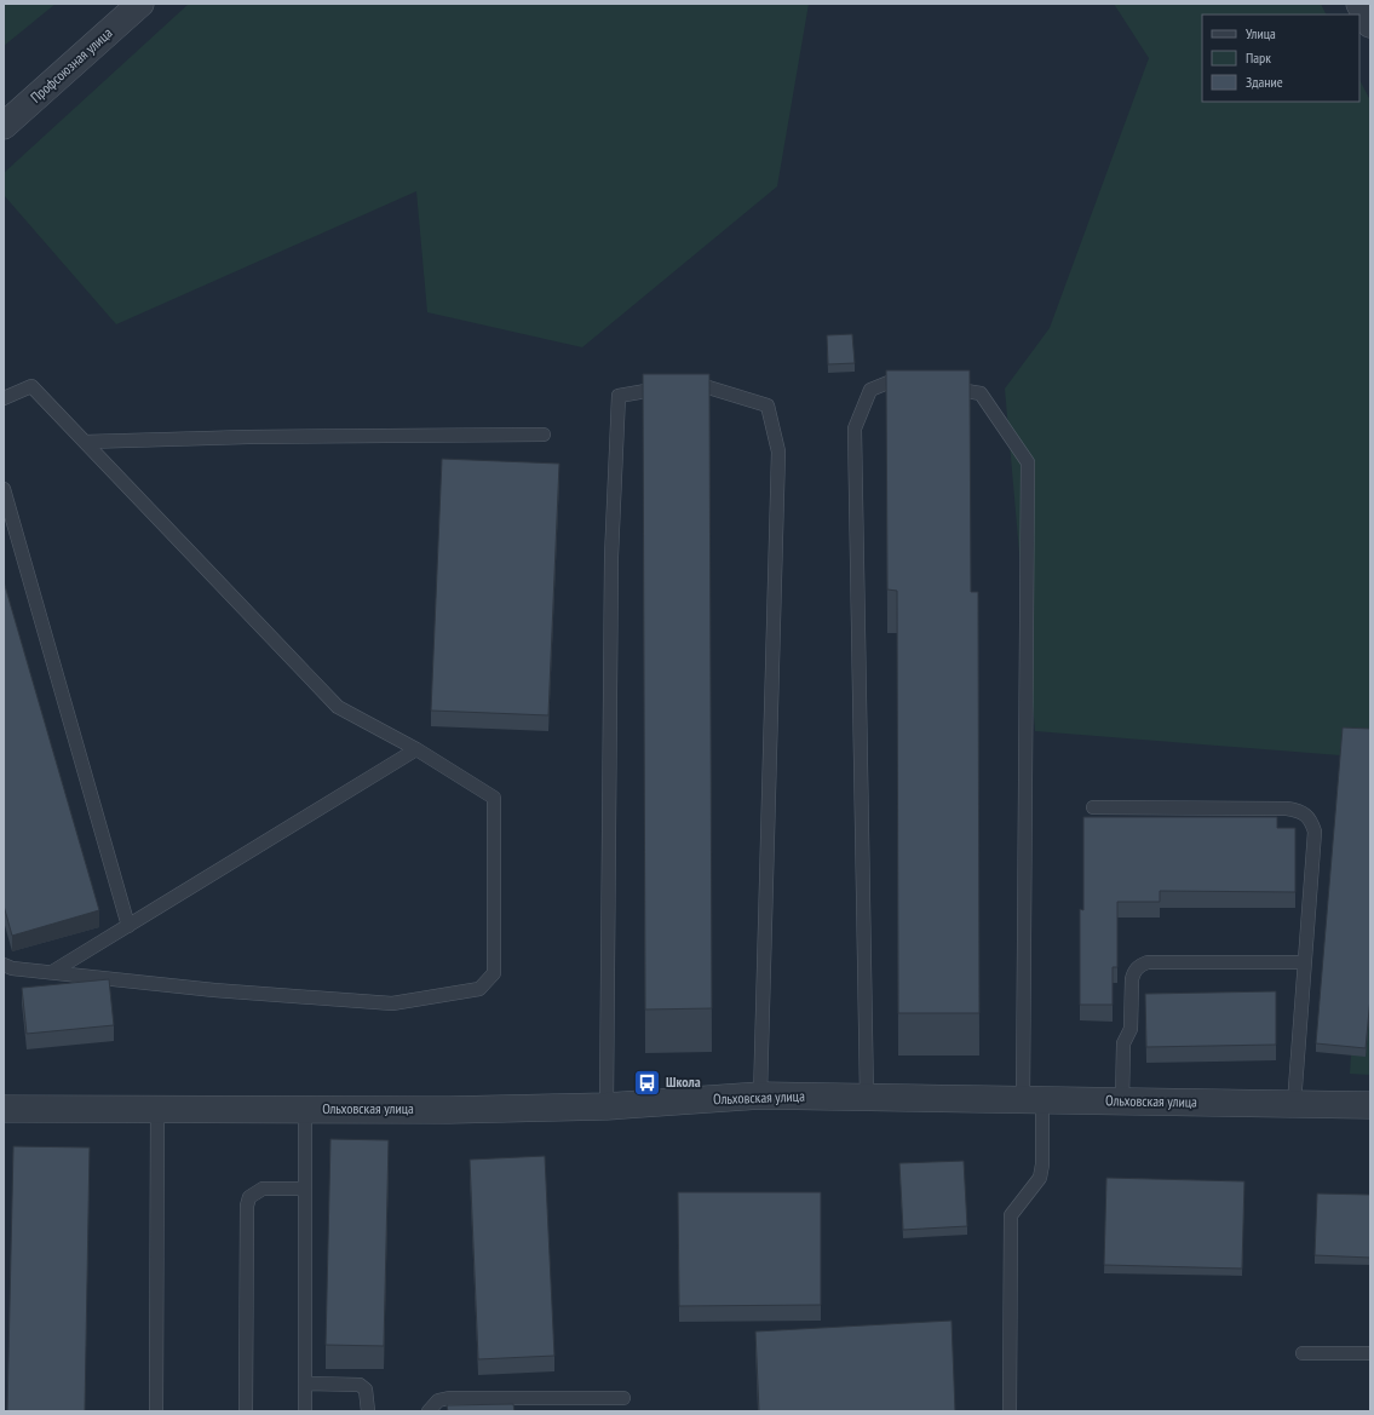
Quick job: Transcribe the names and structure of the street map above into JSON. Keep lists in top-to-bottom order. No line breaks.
{"streets":{"street":["Профсоюзная улица","Ольховская улица"]},"places":{"bus stop":["Школа"]},"legend":["Улица","Парк","Здание"]}
